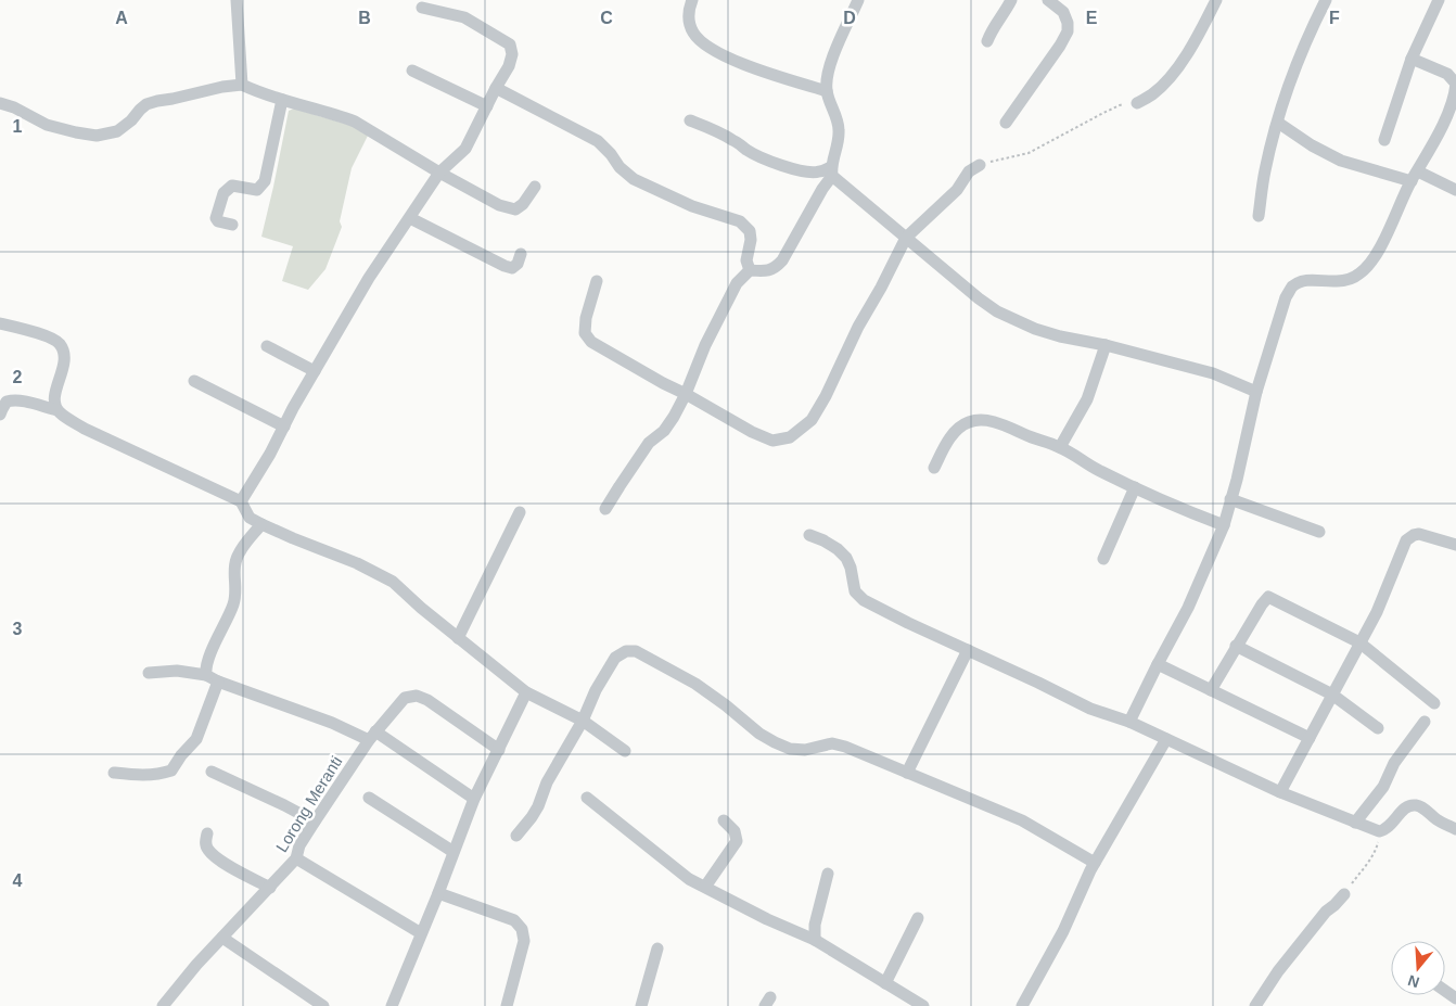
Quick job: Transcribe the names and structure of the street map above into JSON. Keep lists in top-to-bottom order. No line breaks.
{"streets":{"street":["Lorong Meranti"]},"north":"bottom","grid":{"columns":["A","B","C","D","E","F"],"rows":["1","2","3","4"]}}
